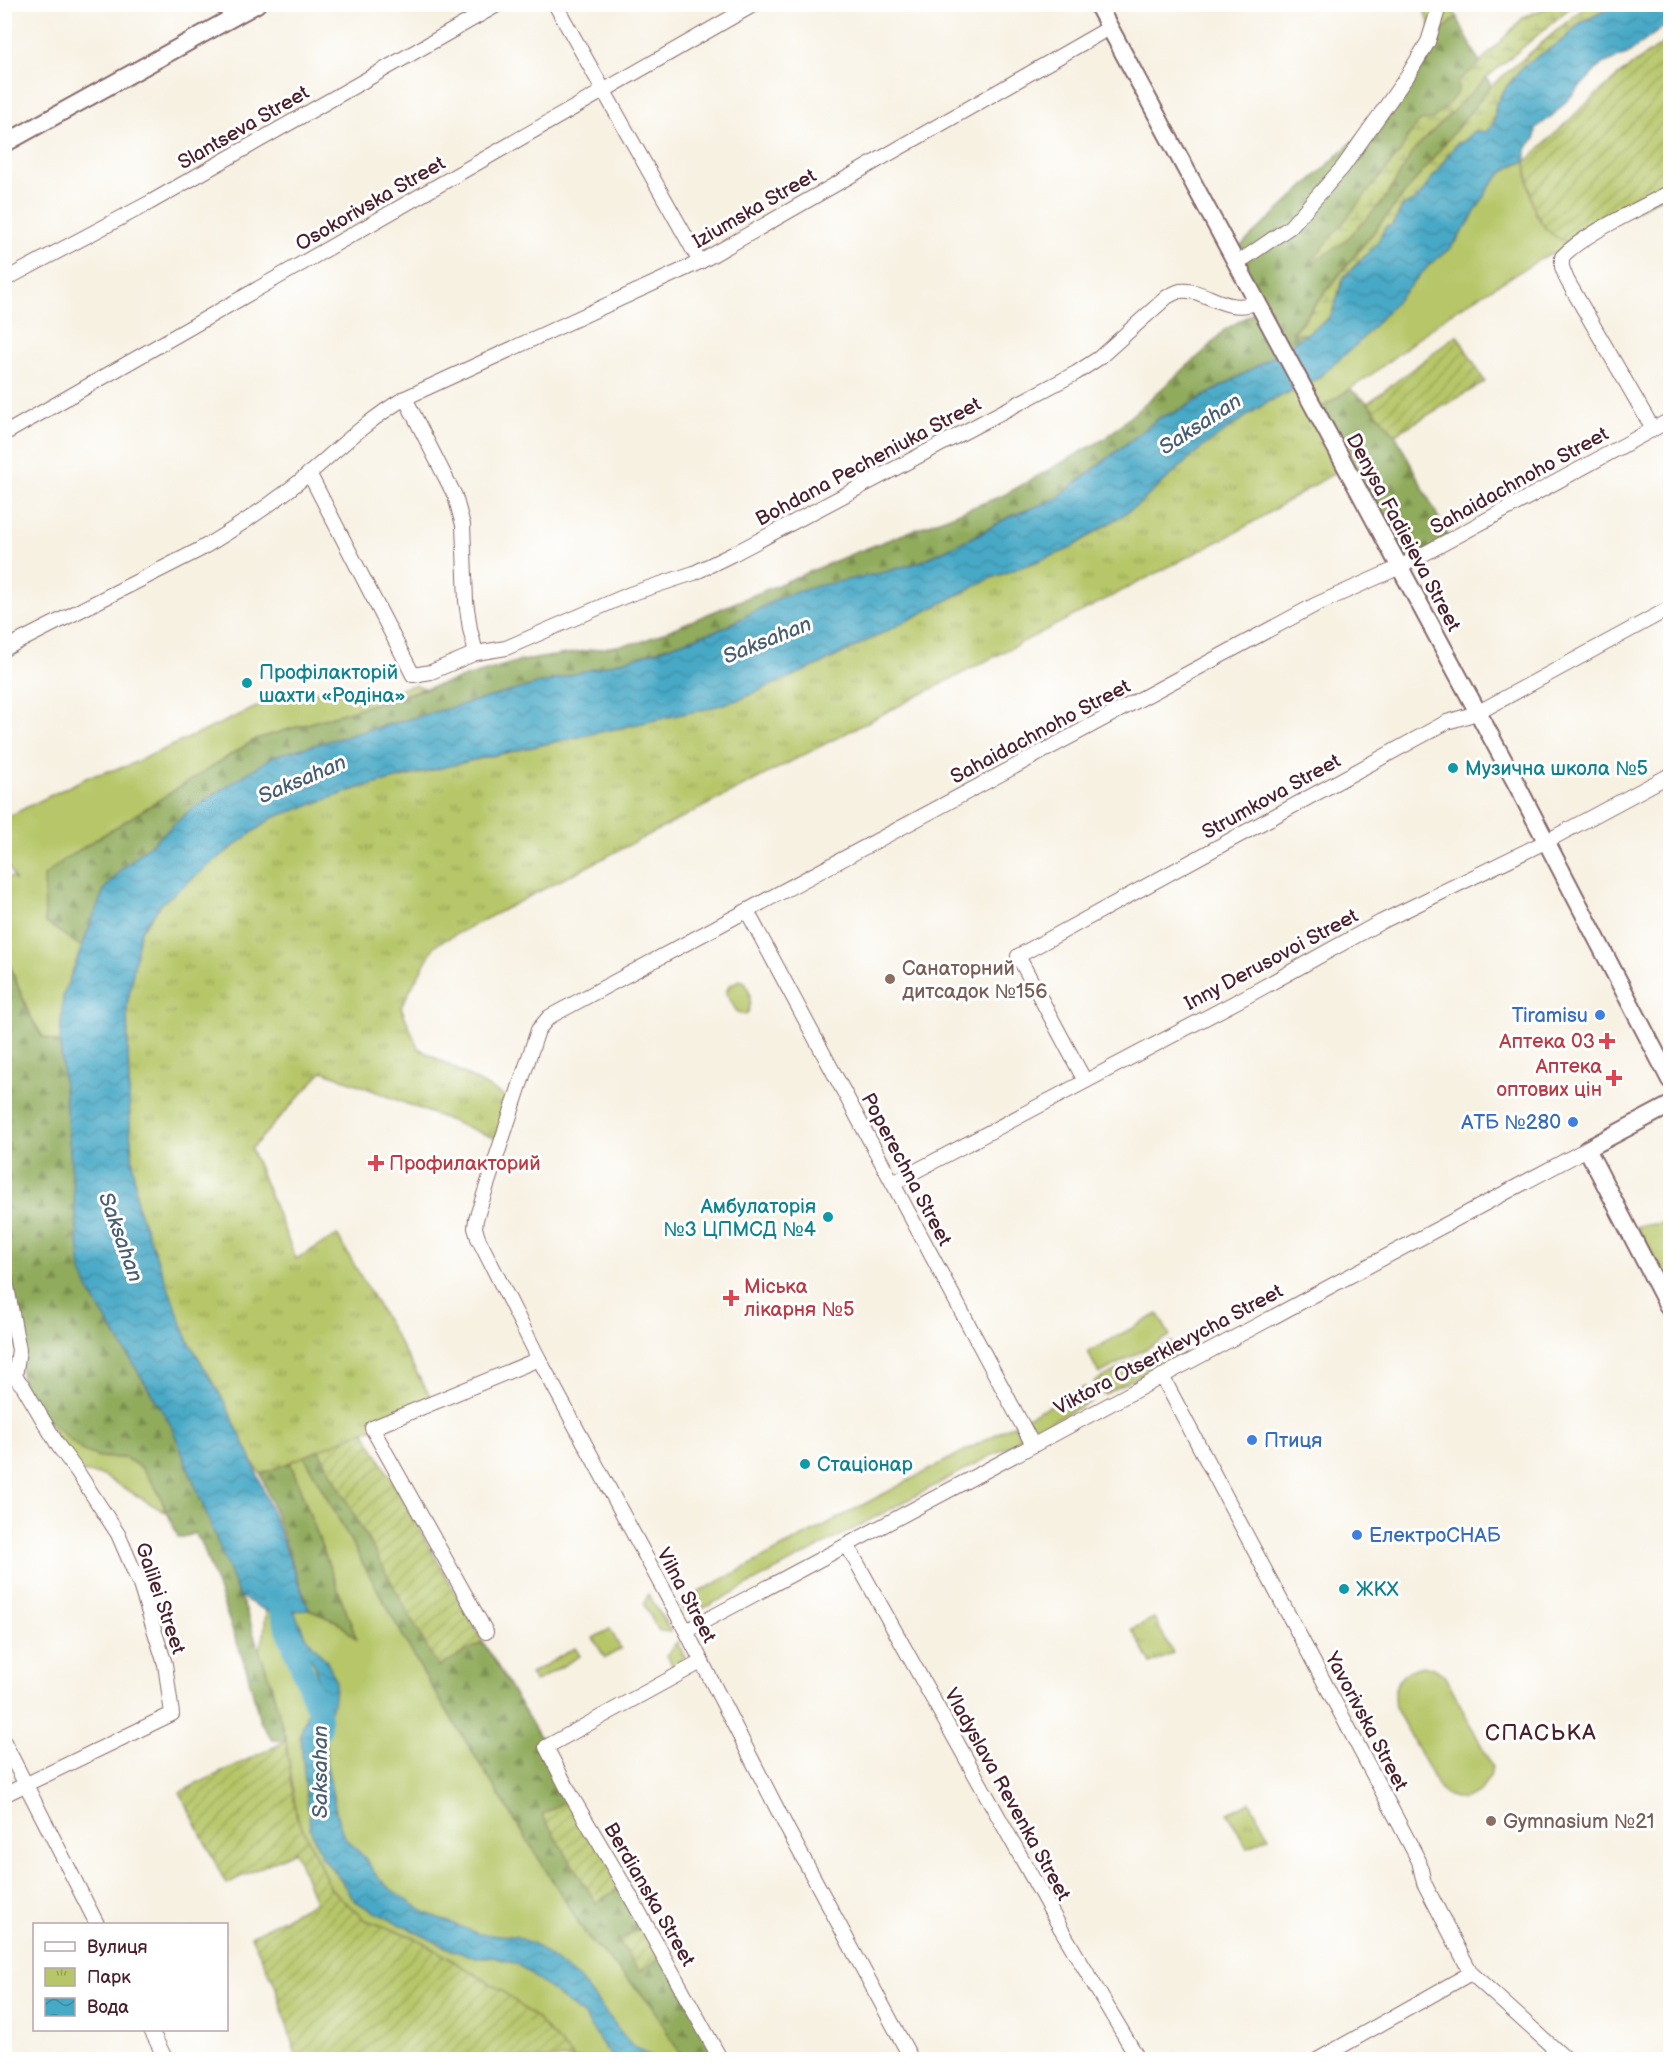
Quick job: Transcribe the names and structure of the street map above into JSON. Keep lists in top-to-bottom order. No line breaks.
{"streets":{"street":["Slantseva Street","Osokorivska Street","Iziumska Street","Bohdana Pecheniuka Street","Sahaidachnoho Street","Denysa Fadieieva Street","Strumkova Street","Inny Derusovoi Street","Poperechna Street","Viktora Otserklevycha Street","Vilna Street","Galilei Street","Yavorivska Street","Vladyslava Revenka Street","Berdianska Street"]},"crossings":[["Iziumska Street","Denysa Fadieieva Street"],["Bohdana Pecheniuka Street","Denysa Fadieieva Street"],["Sahaidachnoho Street","Denysa Fadieieva Street"],["Sahaidachnoho Street","Poperechna Street"],["Sahaidachnoho Street","Vilna Street"],["Denysa Fadieieva Street","Strumkova Street"],["Denysa Fadieieva Street","Inny Derusovoi Street"],["Strumkova Street","Inny Derusovoi Street"],["Inny Derusovoi Street","Poperechna Street"],["Poperechna Street","Viktora Otserklevycha Street"],["Viktora Otserklevycha Street","Vilna Street"],["Viktora Otserklevycha Street","Yavorivska Street"],["Viktora Otserklevycha Street","Vladyslava Revenka Street"],["Vilna Street","Berdianska Street"]],"districts":["СПАСЬКА"],"water":["Saksahan"],"places":{"other":["Профілакторій шахти «Родіна»","Музична школа №5","Санаторний дитсадок №156","Tiramisu","АТБ №280","Амбулаторія №3 ЦПМСД №4","Птиця","Стаціонар","ЕлектроСНАБ","ЖКХ","Gymnasium №21"],"health":["Аптека 03","Аптека оптових цін","Профилакторий","Міська лікарня №5"]},"legend":["Вулиця","Парк","Вода"]}
